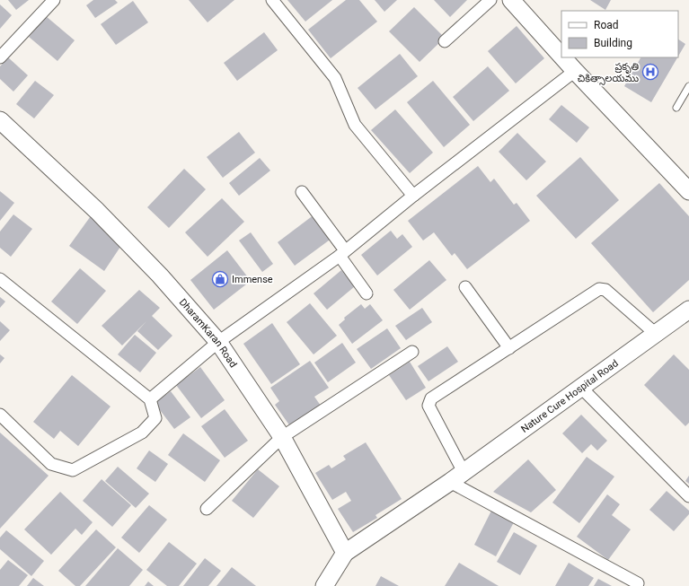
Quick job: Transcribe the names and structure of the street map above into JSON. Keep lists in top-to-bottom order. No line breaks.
{"streets":{"street":["DharamKaran Road","Nature Cure Hospital Road"]},"crossings":[["DharamKaran Road","Nature Cure Hospital Road"]],"places":{"hospital":["ప్రకృతి చికిత్సాలయము"],"shop":["Immense"]},"legend":["Road","Building"]}
